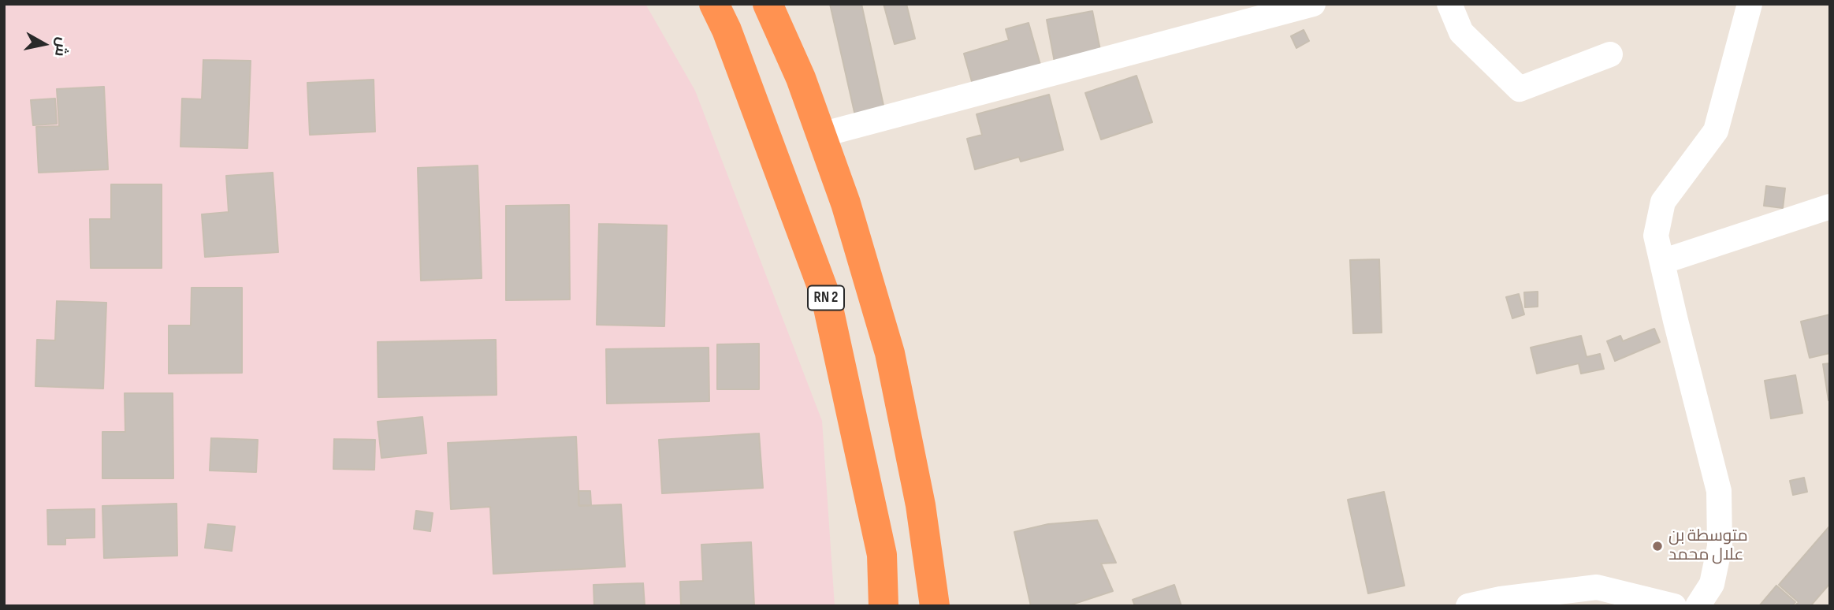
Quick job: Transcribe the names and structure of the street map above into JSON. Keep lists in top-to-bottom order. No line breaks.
{"streets":{"highway":["RN 2"]},"places":["متوسطة بن علال محمد"],"north":"right"}
